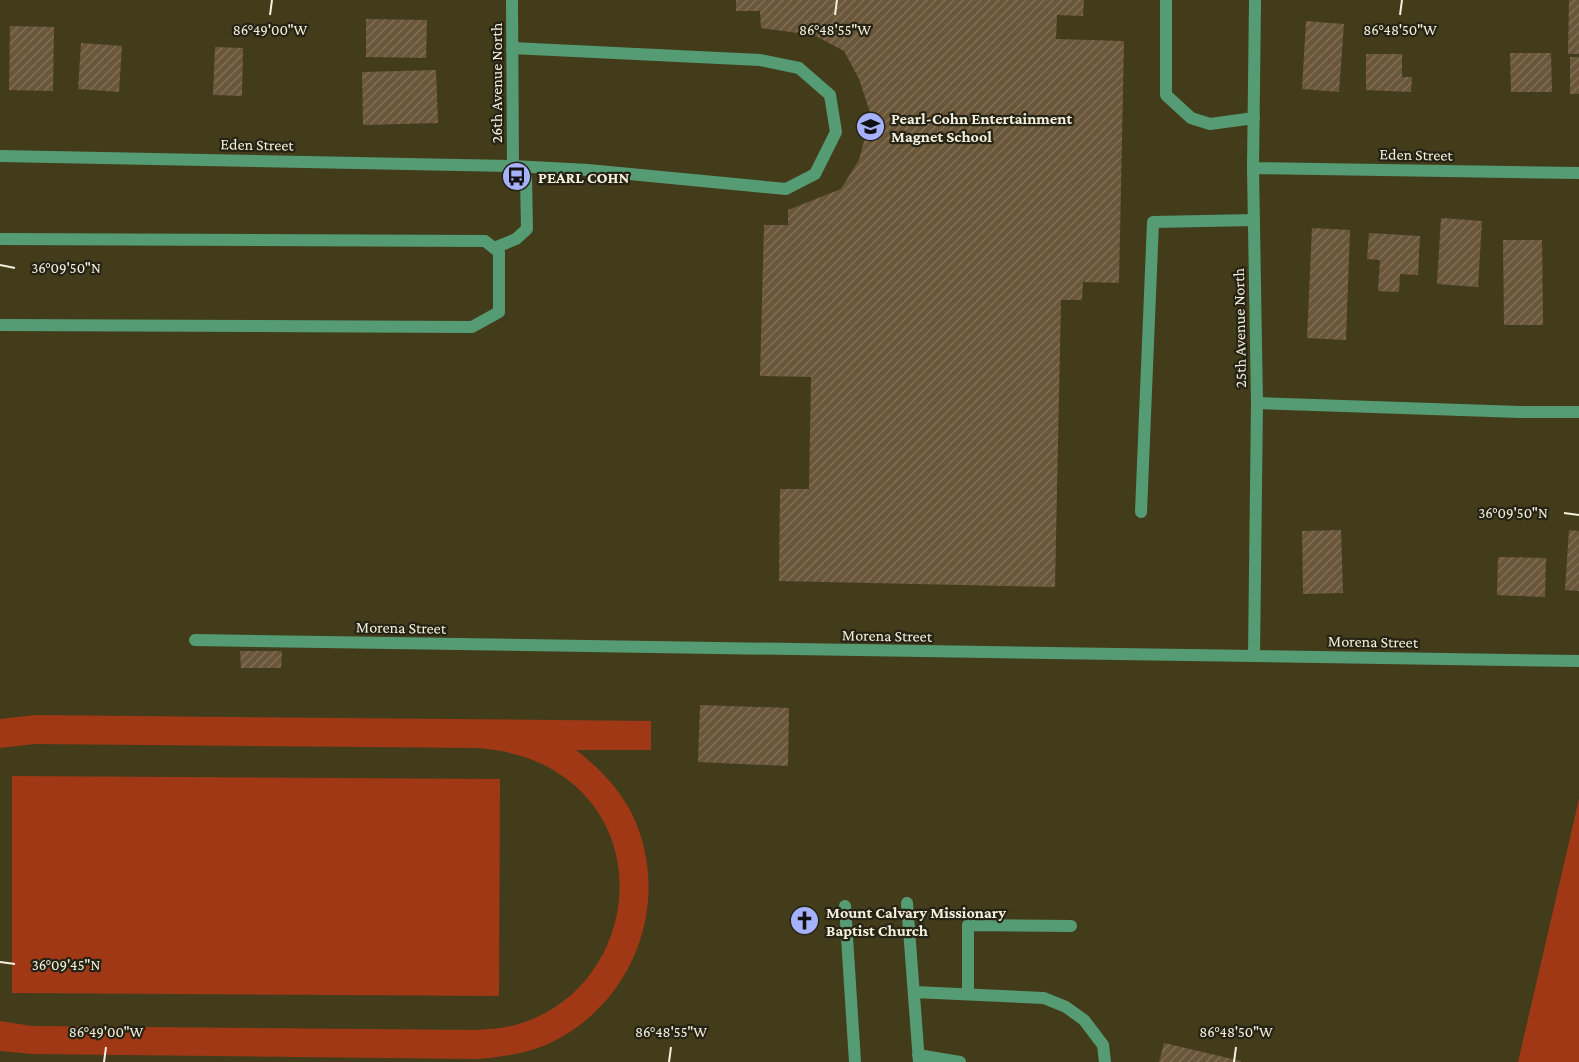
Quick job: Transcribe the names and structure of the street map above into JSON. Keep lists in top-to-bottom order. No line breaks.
{"streets":{"street":["26th Avenue North","Eden Street","25th Avenue North","Morena Street"]},"crossings":[["26th Avenue North","Eden Street"],["Eden Street","25th Avenue North"],["25th Avenue North","Morena Street"]],"places":{"school or university":["Pearl-Cohn Entertainment Magnet School"],"bus stop":["PEARL COHN"],"church":["Mount Calvary Missionary Baptist Church"]},"coordinates":["86°49'00\"W","86°48'55\"W","86°48'50\"W","36°09'50\"N","36°09'45\"N"]}
